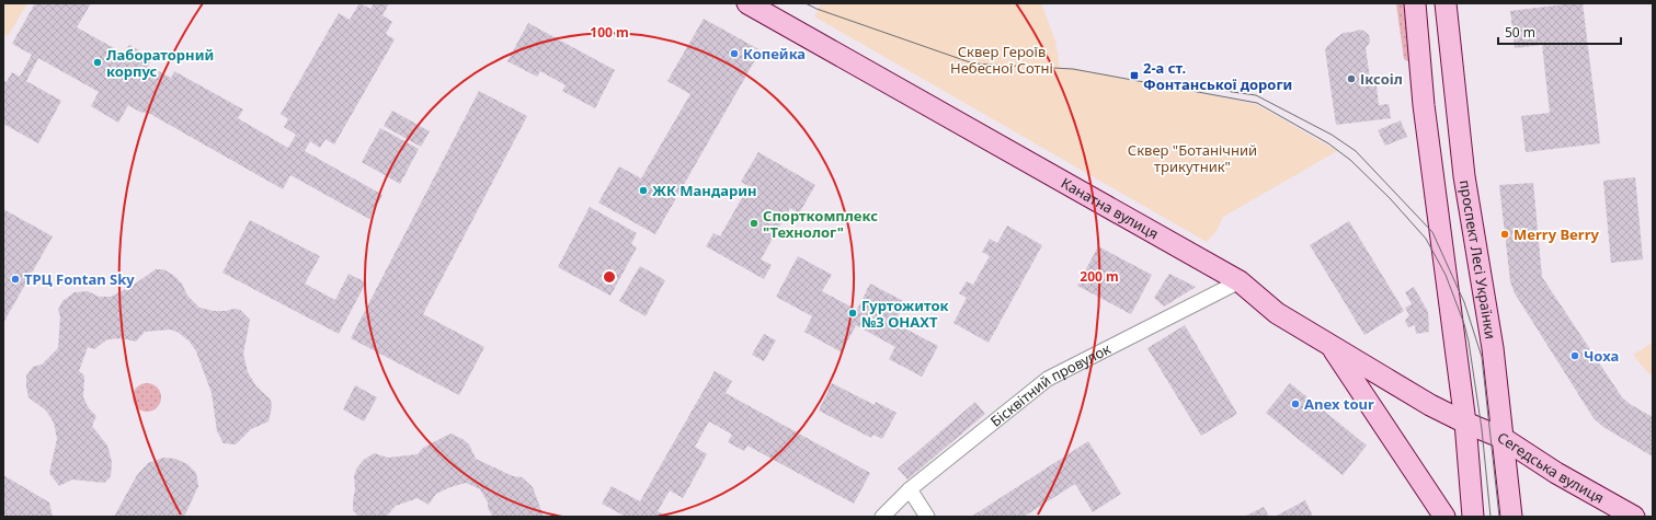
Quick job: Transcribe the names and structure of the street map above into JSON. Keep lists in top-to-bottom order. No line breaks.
{"streets":{"main road":["Канатна вулиця","проспект Лесі Українки","Сегедська вулиця"],"street":["Бісквітний провулок"]},"crossings":[["Канатна вулиця","Бісквітний провулок"],["Канатна вулиця","Сегедська вулиця"],["проспект Лесі Українки","Сегедська вулиця"]],"parks":["Сквер Героїв Небесної Сотні","Сквер \"Ботанічний трикутник\""],"places":{"other":["Копейка","Лабораторний корпус","Іксоіл","ЖК Мандарин","Спорткомплекс \"Технолог\"","Merry Berry","ТРЦ Fontan Sky","Гуртожиток №3 ОНАХТ","Чоха","Anex tour"],"transit":["2-а ст. Фонтанської дороги"]},"scale_bar":"50 m","rings":["100 m","200 m"]}
